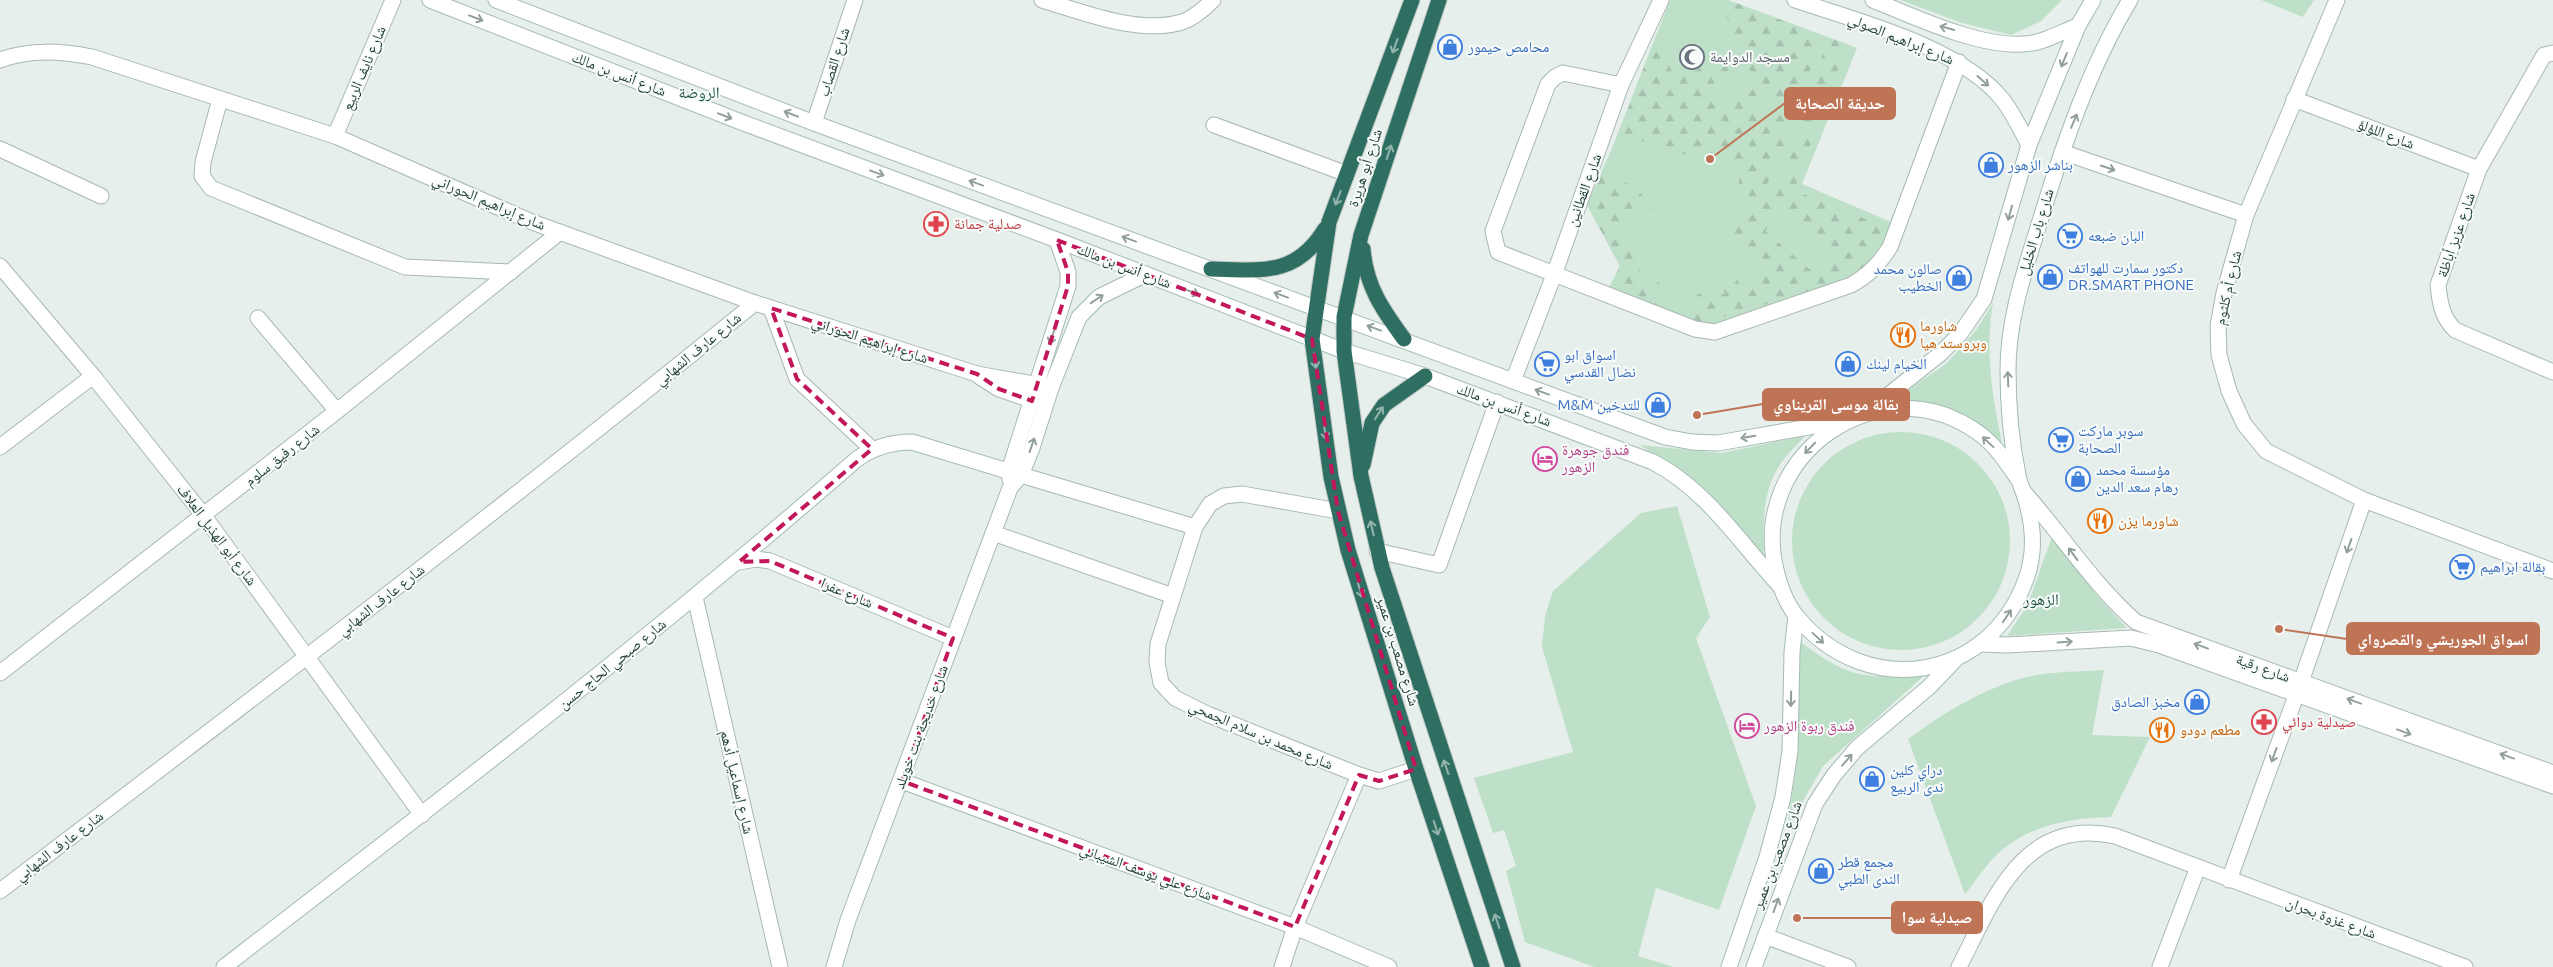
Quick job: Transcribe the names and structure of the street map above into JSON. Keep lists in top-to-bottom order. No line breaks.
{"streets":{"highway":["شارع أبو هريرة","شارع مصعب بن عمير"],"street":["شارع إبراهيم الصولي","شارع القصاب","شارع نايف الربيع","شارع أنس بن مالك","شارع اللؤلؤ","شارع القطانين","شارع إبراهيم الحوراني","شارع باب الخليل","شارع عزيز أباظة","شارع أم كلثوم","شارع عارف الشهابي","شارع رفيق سلوم","شارع أبو الهذيل العلاف","شارع عفرا","شارع صبحي الحاج حسن","شارع رقية","شارع خديجة بنت خويلد","شارع محمد بن سلام الجمحي","شارع إسماعيل أدهم","شارع علي يوسف الشيباني","شارع غزوة بحران"]},"crossings":[["شارع إبراهيم الصولي","شارع باب الخليل"],["شارع القصاب","شارع أنس بن مالك"],["شارع نايف الربيع","شارع إبراهيم الحوراني"],["شارع أنس بن مالك","شارع أبو هريرة"],["شارع أنس بن مالك","شارع القطانين"],["شارع أنس بن مالك","شارع مصعب بن عمير"],["شارع أنس بن مالك","شارع خديجة بنت خويلد"],["شارع اللؤلؤ","شارع عزيز أباظة"],["شارع اللؤلؤ","شارع أم كلثوم"],["شارع أبو هريرة","شارع مصعب بن عمير"],["شارع إبراهيم الحوراني","شارع عارف الشهابي"],["شارع إبراهيم الحوراني","شارع رفيق سلوم"],["شارع إبراهيم الحوراني","شارع خديجة بنت خويلد"],["شارع باب الخليل","شارع رقية"],["شارع عارف الشهابي","شارع أبو الهذيل العلاف"],["شارع رفيق سلوم","شارع أبو الهذيل العلاف"],["شارع أبو الهذيل العلاف","شارع صبحي الحاج حسن"],["شارع عفرا","شارع صبحي الحاج حسن"],["شارع عفرا","شارع خديجة بنت خويلد"],["شارع مصعب بن عمير","شارع محمد بن سلام الجمحي"],["شارع صبحي الحاج حسن","شارع خديجة بنت خويلد"],["شارع صبحي الحاج حسن","شارع محمد بن سلام الجمحي"],["شارع صبحي الحاج حسن","شارع إسماعيل أدهم"],["شارع خديجة بنت خويلد","شارع علي يوسف الشيباني"]],"districts":["الروضة","الزهور"],"places":{"shop":["محامص حيمور","بناشر الزهور","دكتور سمارت للهواتف DR.SMART PHONE","صالون محمد الخطيب","الخيام لينك","M&M للتدخين","مؤسسة محمد رهام سعد الدين","مخبز الصادق","دراي كلين ندى الربيع","مجمع قطر الندى الطبي"],"mosque":["مسجد الدوايمة"],"other":["حديقة الصحابة","بقالة موسى القريناوي","اسواق الجوريشي والقصرواي","صيدلية سوا"],"pharmacy":["صدلية جمانة","صيدلية دوائي"],"supermarket":["البان ضبعه","اسواق ابو نضال القدسي","سوبر ماركت الصحابة","بقالة ابراهيم"],"restaurant":["شاورما وبروستد هيا","شاورما يزن","مطعم دودو"],"hotel":["فندق جوهرة الزهور","فندق ربوة الزهور"]}}
